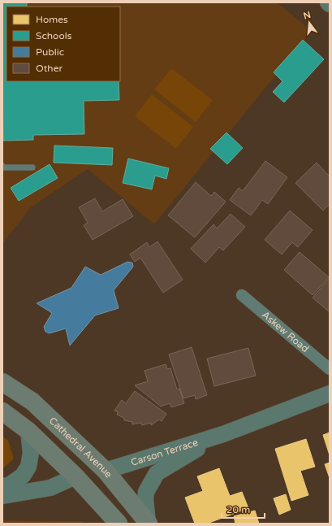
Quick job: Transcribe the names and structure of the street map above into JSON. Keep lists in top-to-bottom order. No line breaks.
{"streets":{"main road":["Cathedral Avenue","Carson Terrace"],"street":["Askew Road"]},"crossings":[["Cathedral Avenue","Carson Terrace"]],"legend":["Homes","Schools","Public","Other"],"scale_bar":"20 m","north":"top"}
